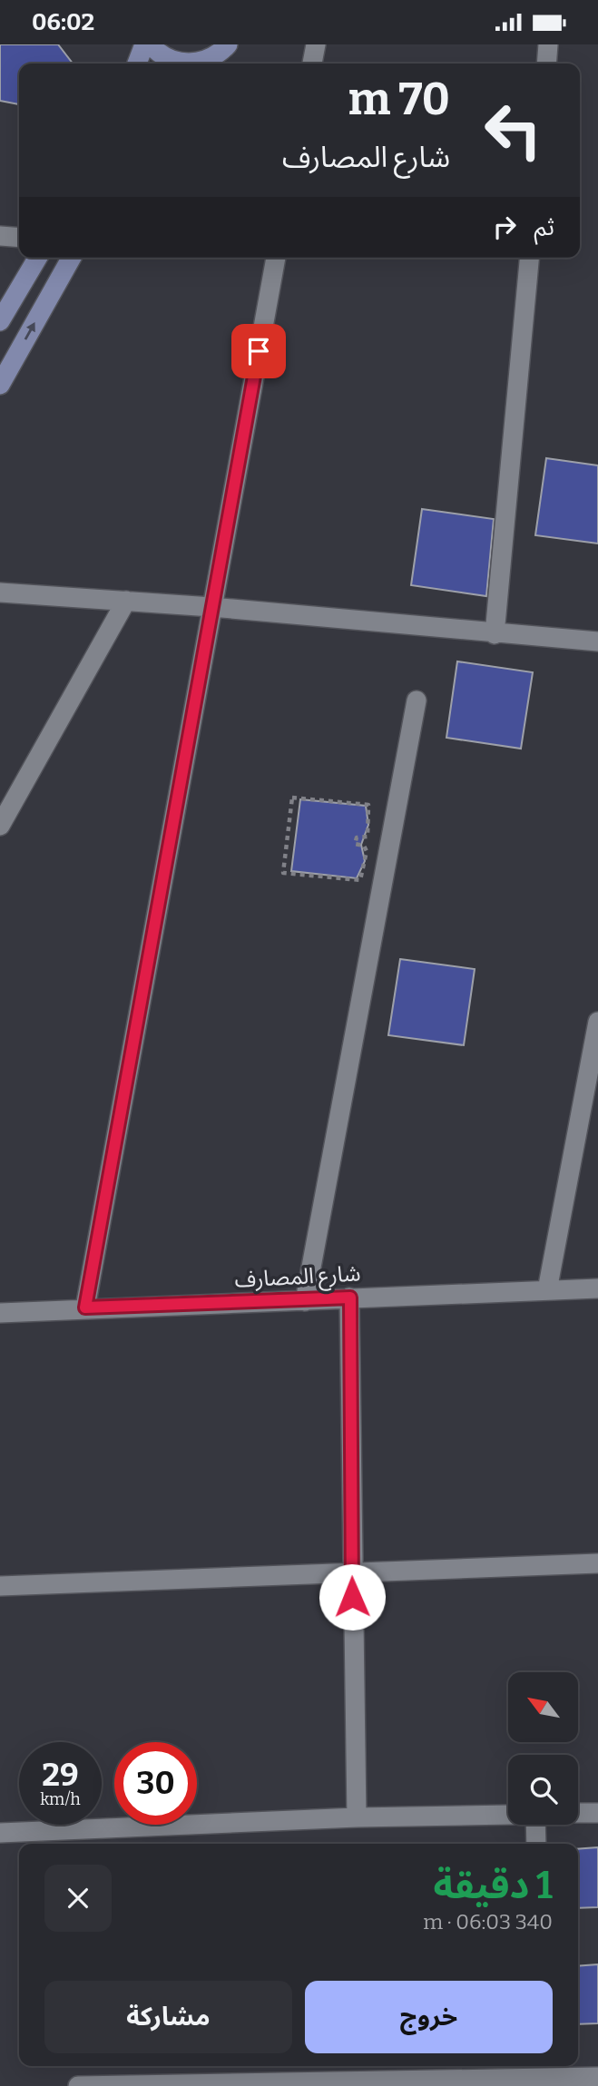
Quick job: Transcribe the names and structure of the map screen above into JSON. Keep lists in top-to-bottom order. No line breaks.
{"streets":{"street":["شارع المصارف"]},"north":"top left","page":{"status":"06:02","turn":["70 m","شارع المصارف"],"then":"ثم","speed":"29 km/h","limit":"30","heading":["1 دقيقة","340 m · 06:03"],"buttons":["خروج","مشاركة"]}}
